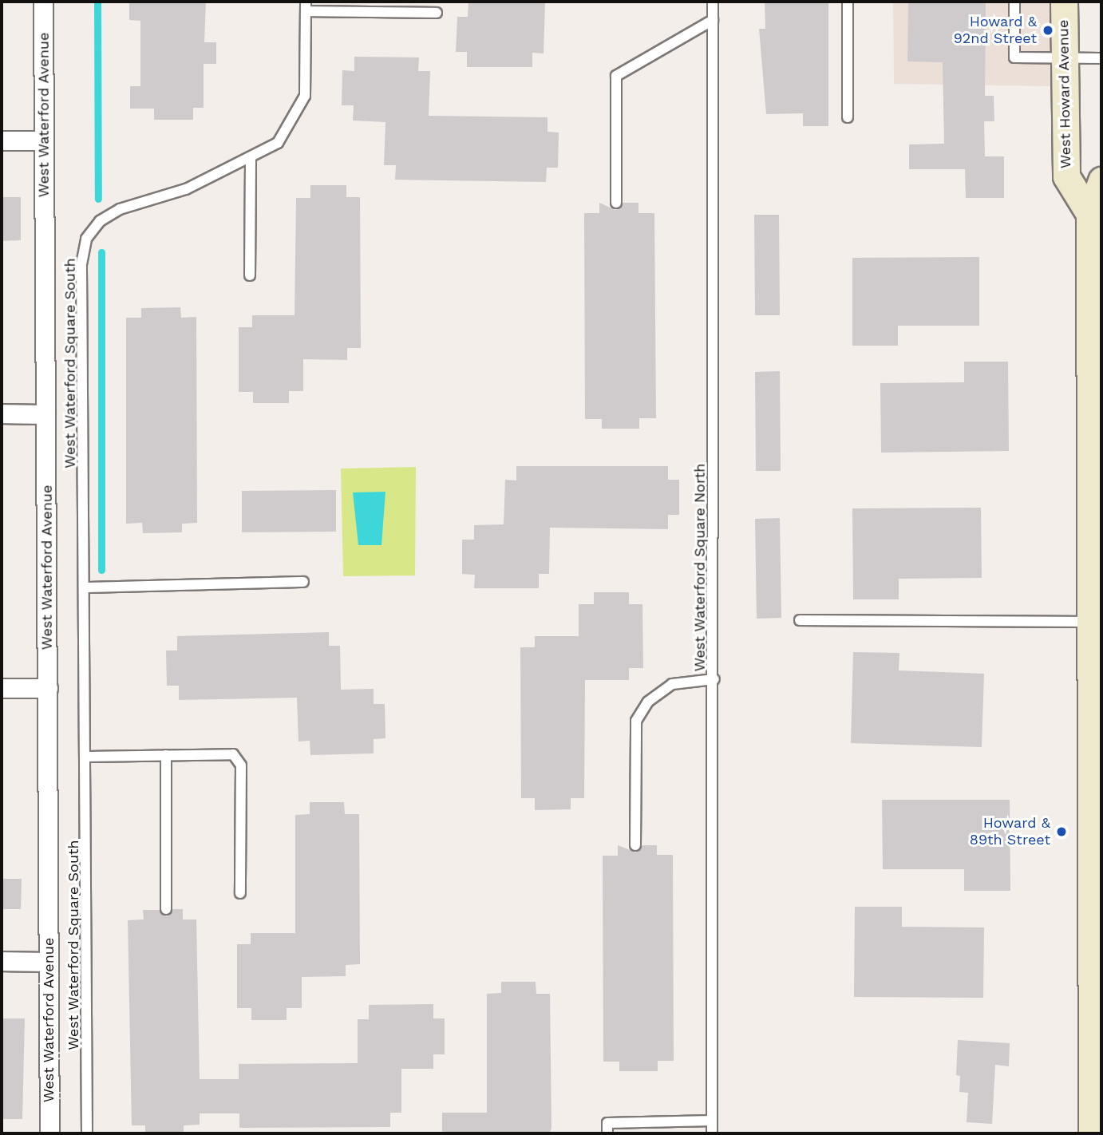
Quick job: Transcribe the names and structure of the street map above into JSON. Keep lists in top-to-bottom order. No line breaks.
{"streets":{"street":["West Howard Avenue","West Waterford Avenue"],"lane":["West Waterford Square South","West Waterford Square North"]},"places":["Howard & 92nd Street","Howard & 89th Street"]}
